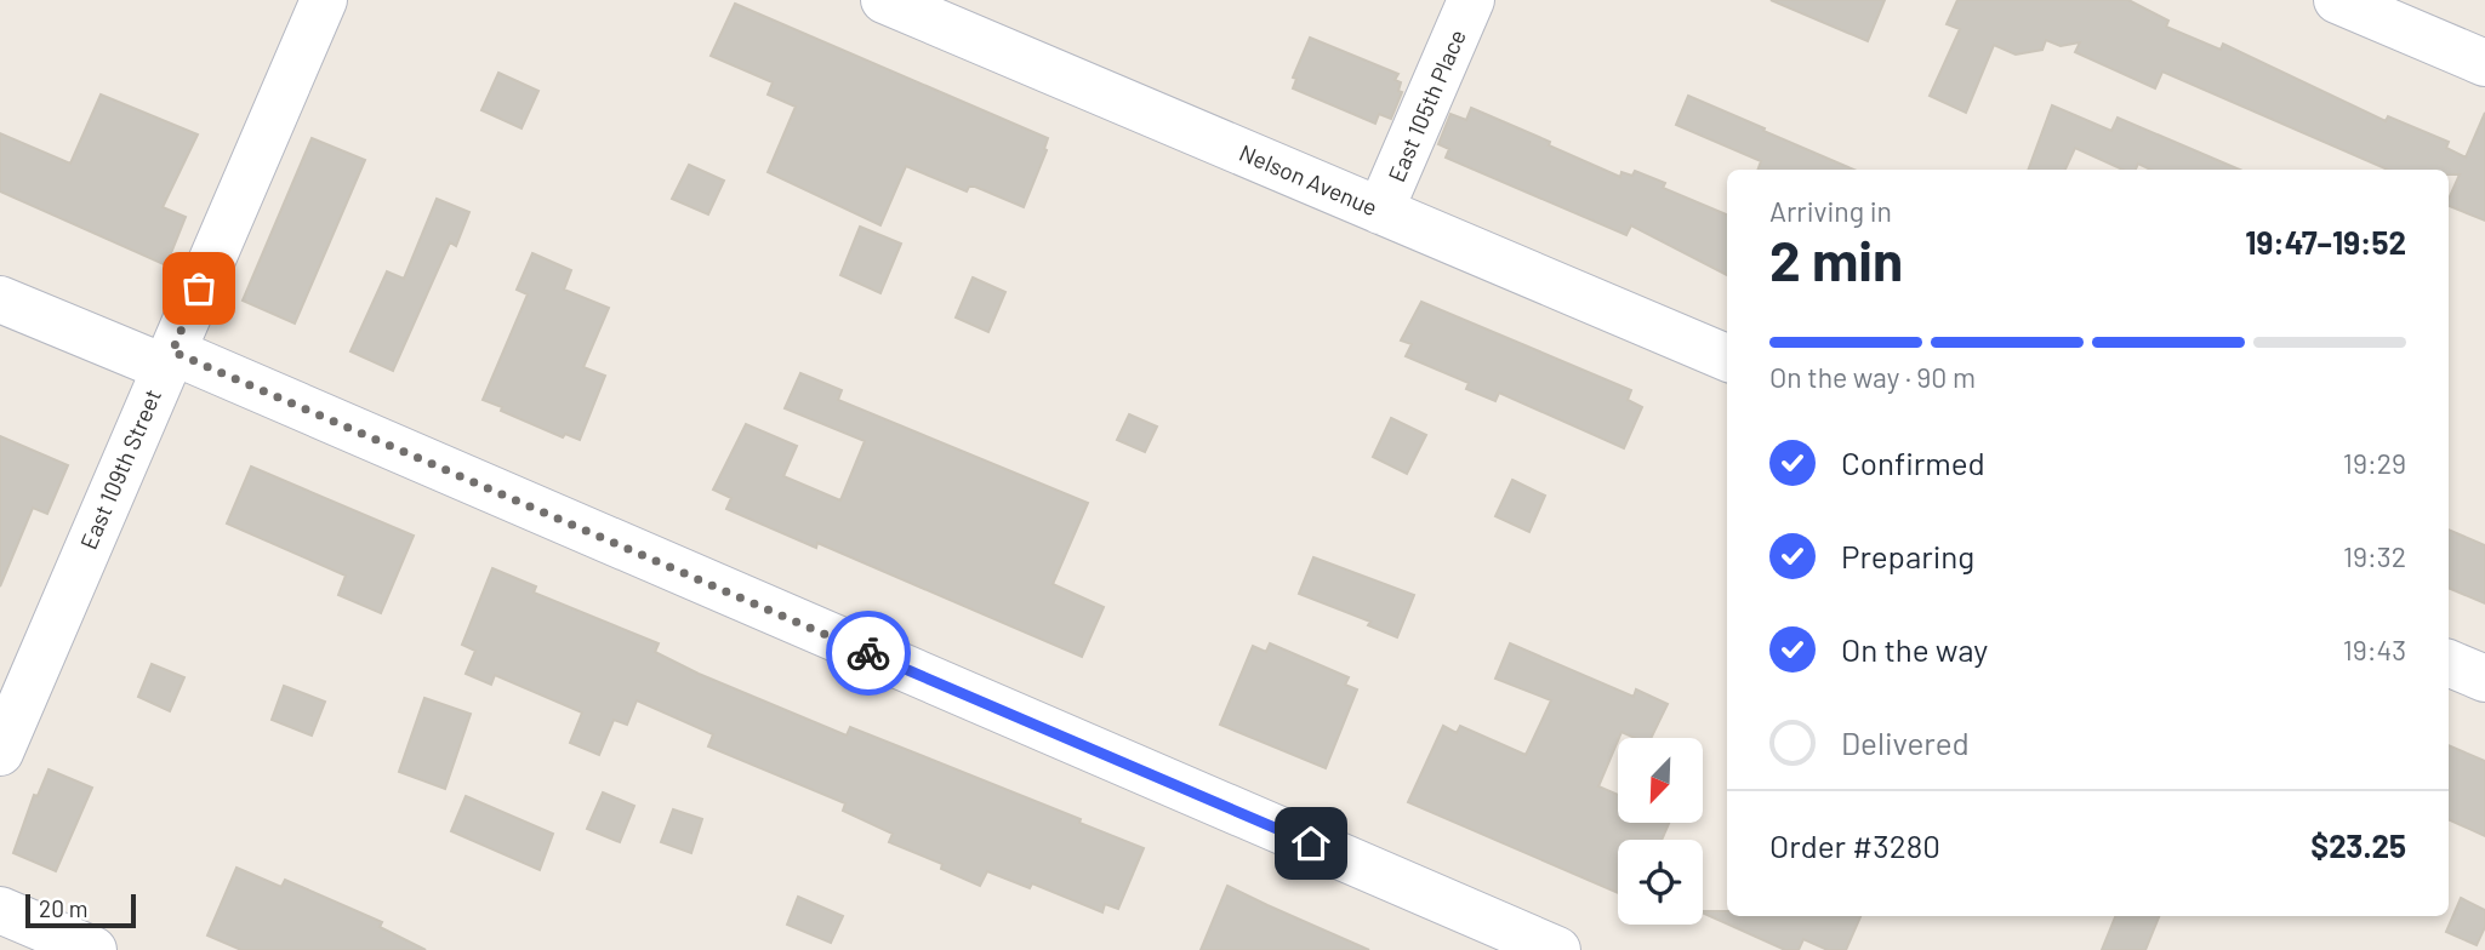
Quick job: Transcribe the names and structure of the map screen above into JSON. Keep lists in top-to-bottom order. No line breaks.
{"streets":{"street":["East 105th Place","Nelson Avenue","East 109th Street"]},"crossings":[["East 105th Place","Nelson Avenue"]],"scale_bar":"20 m","north":"bottom left","page":{"heading":["2 min","Arriving in","19:47–19:52"],"panel":["Order #3280","$23.25"],"bar":"On the way · 90 m","list":[["Confirmed","19:29"],["Preparing","19:32"],["On the way","19:43"],"Delivered"],"scale":"20 m"}}
